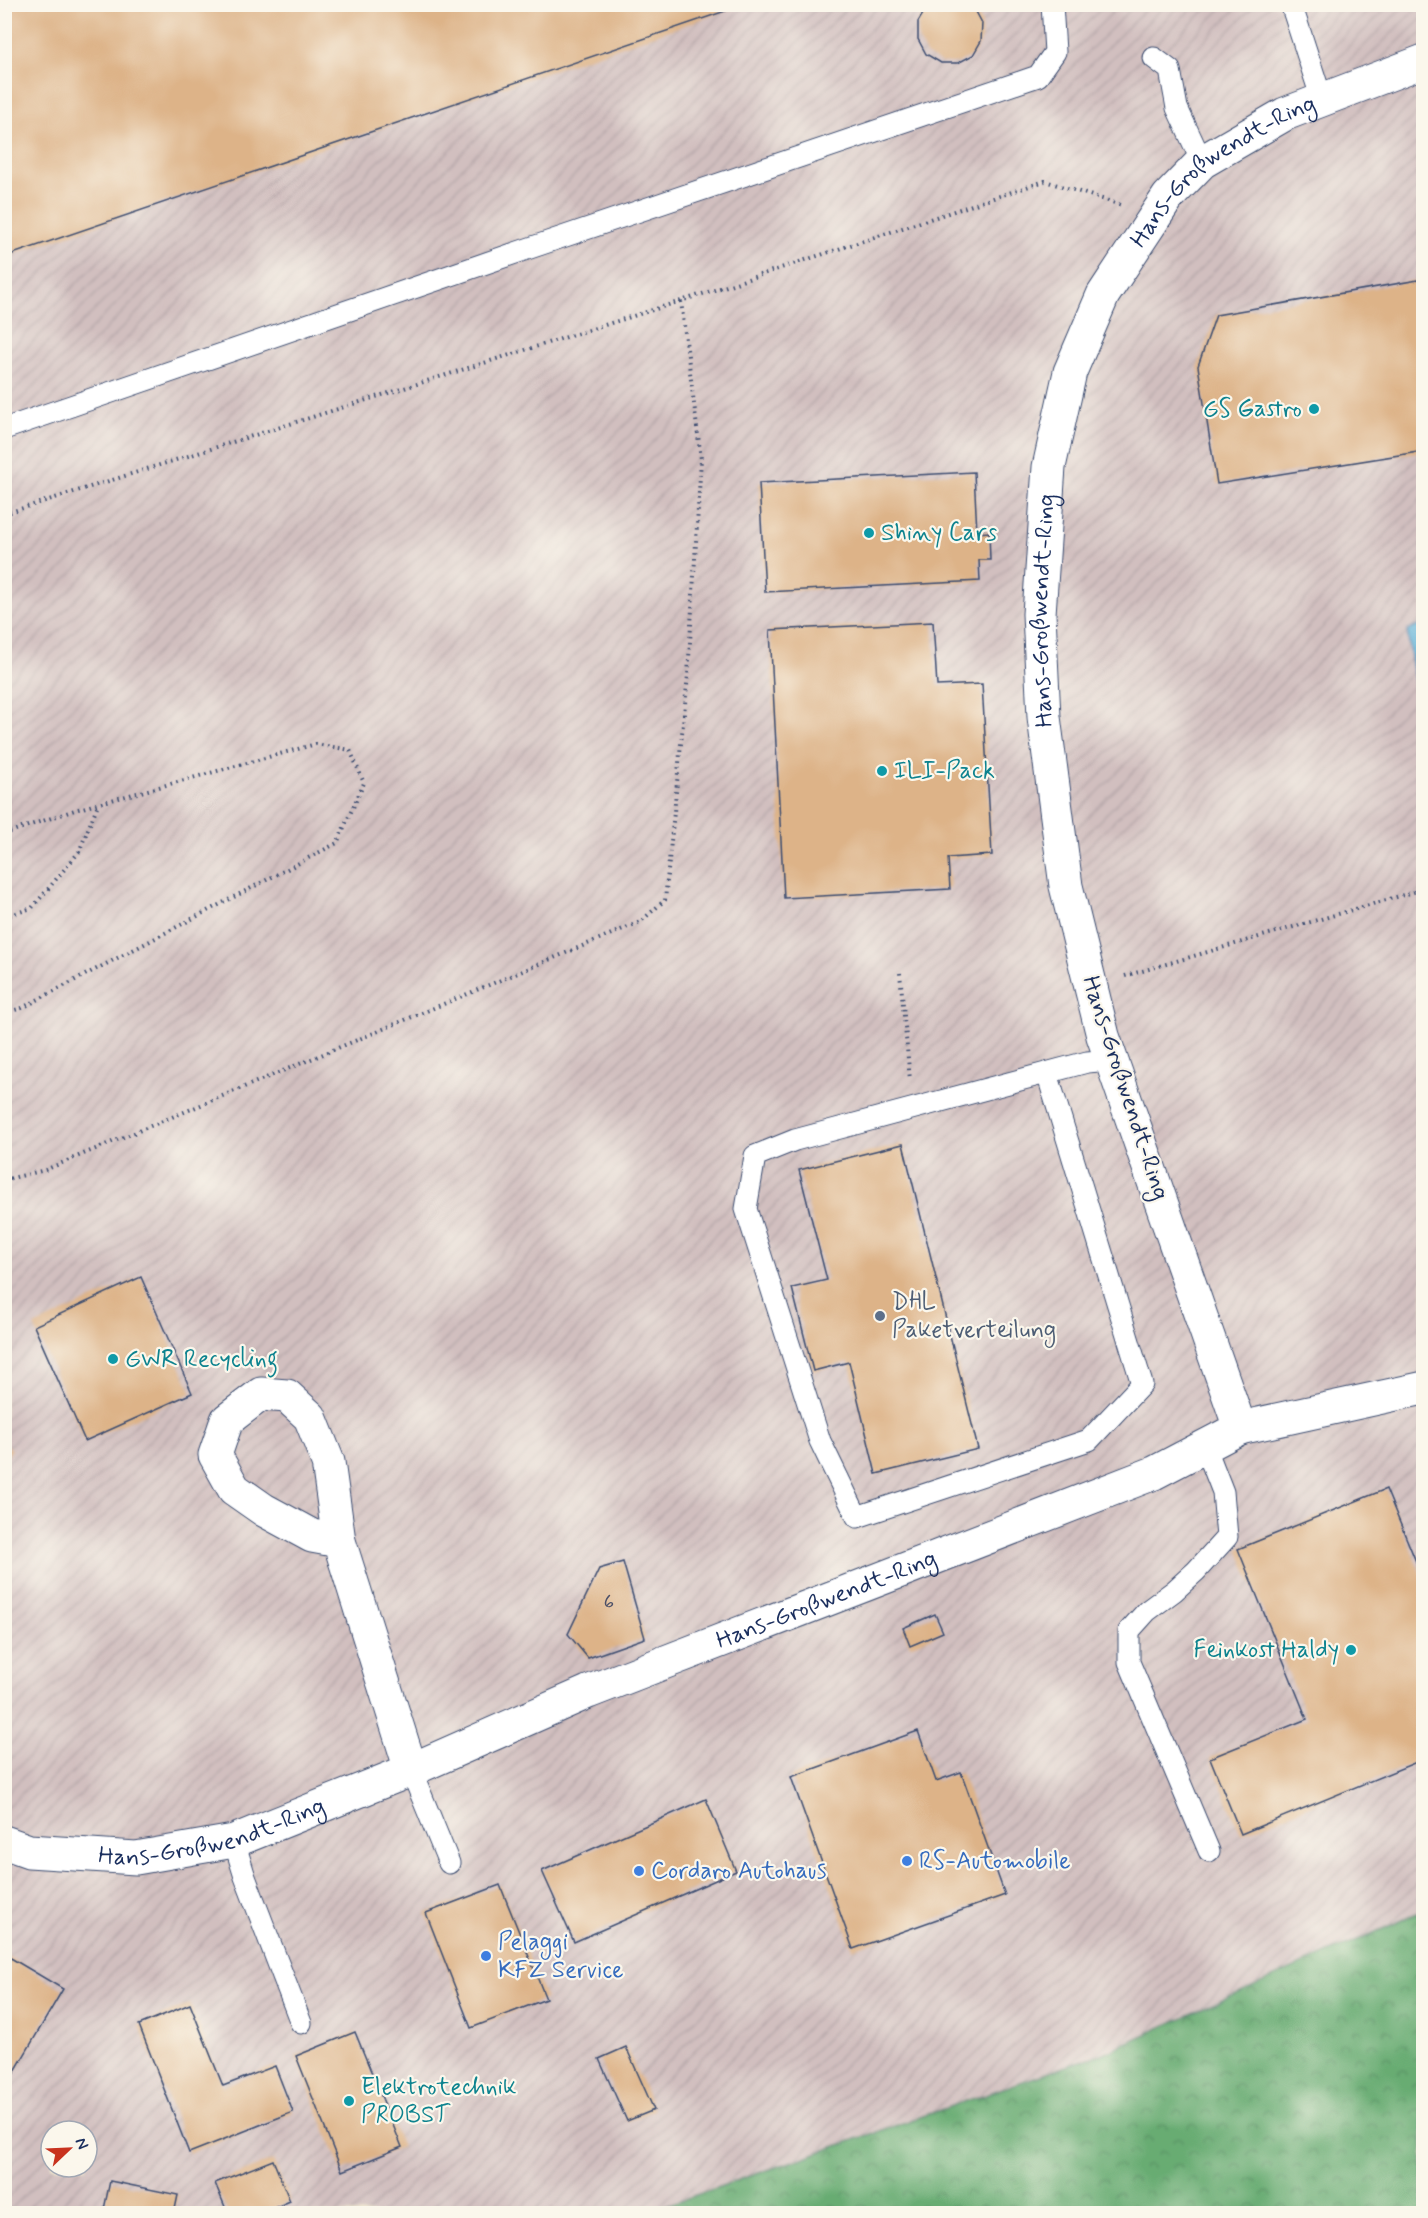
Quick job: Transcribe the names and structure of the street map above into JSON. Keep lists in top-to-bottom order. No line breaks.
{"streets":{"street":["Hans-Großwendt-Ring"]},"places":["GS Gastro","Shiny Cars","ILI-Pack","DHL Paketverteilung","GWR Recycling","Feinkost Haldy","RS-Automobile","Cordaro Autohaus","Pelaggi KFZ Service","Elektrotechnik PROBST"],"house_numbers":["6"],"north":"top right"}
